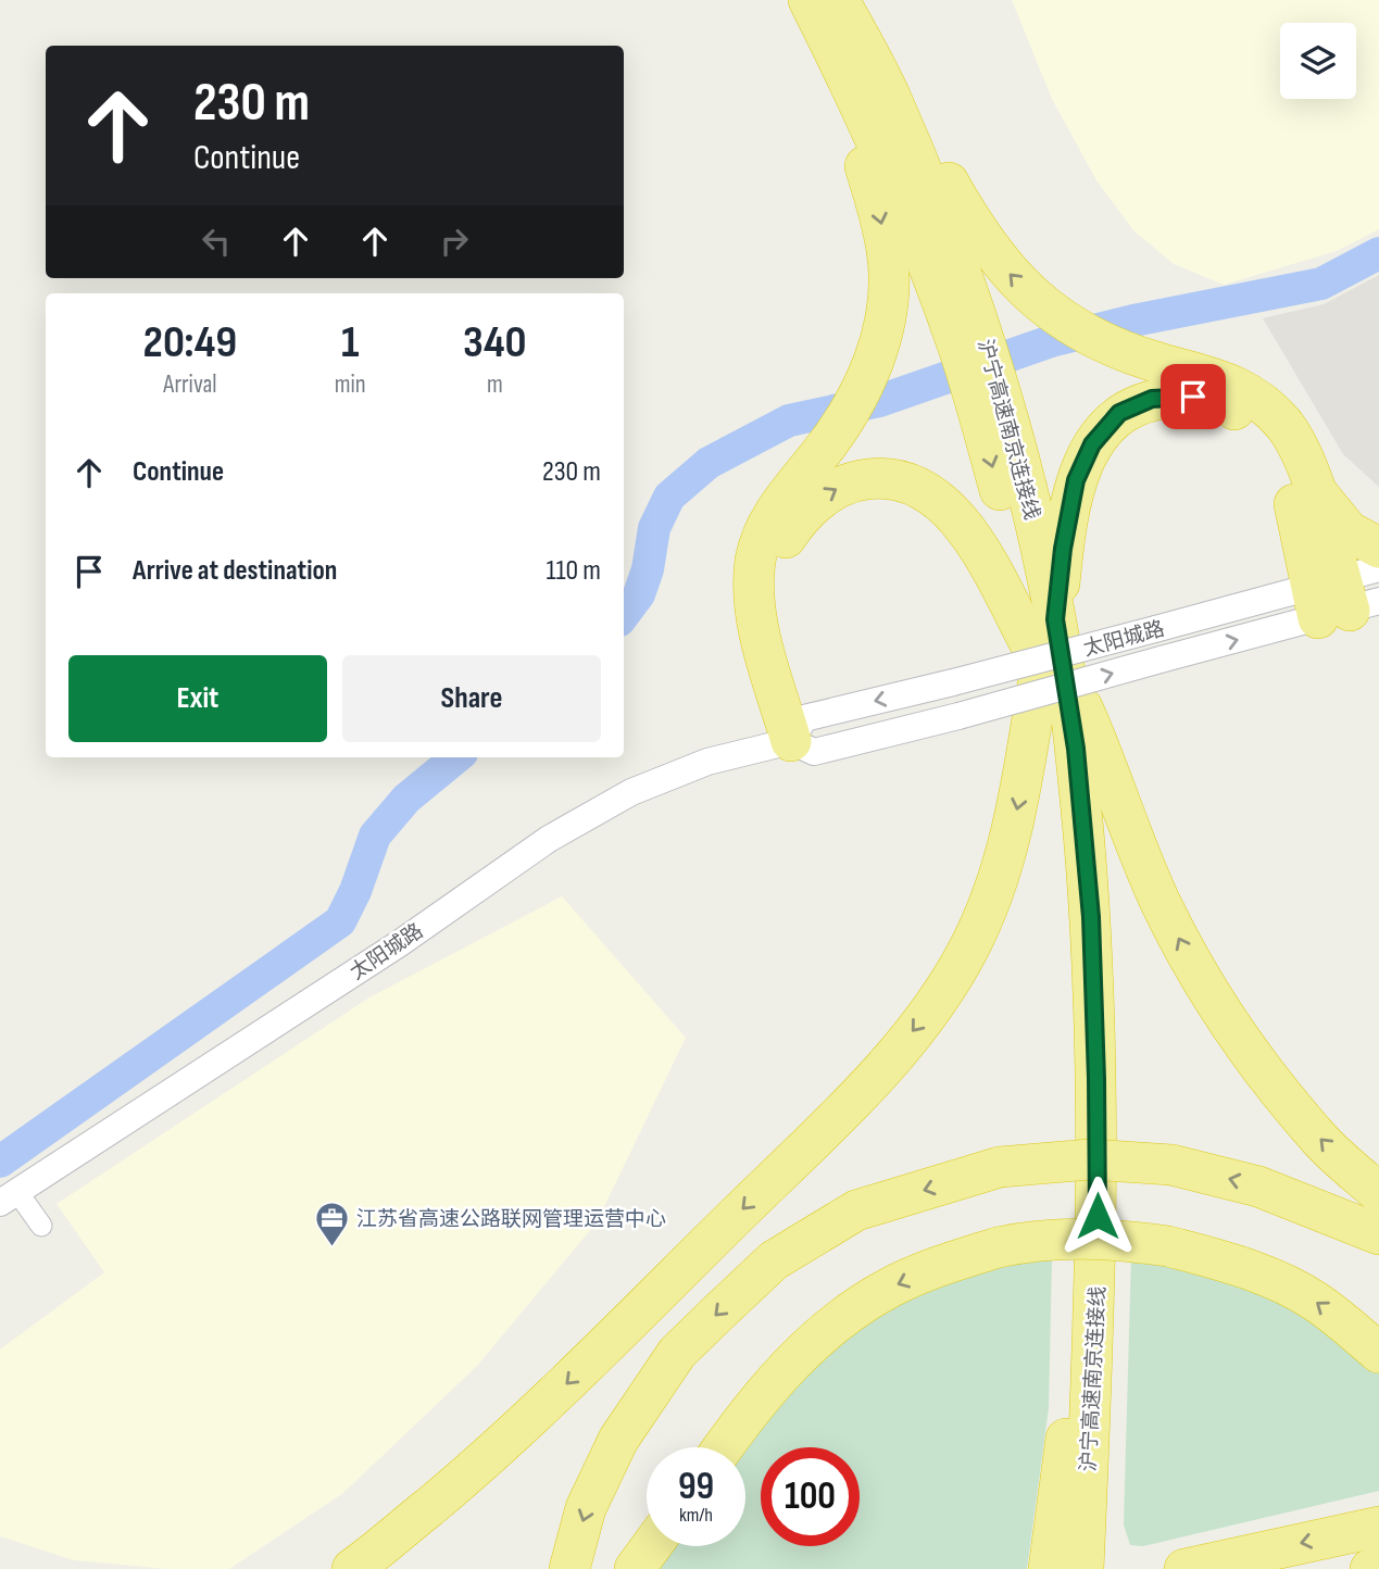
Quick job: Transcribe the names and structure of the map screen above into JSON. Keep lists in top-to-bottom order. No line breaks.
{"streets":{"highway":["沪宁高速南京连接线"],"street":["太阳城路"]},"places":{"office":["江苏省高速公路联网管理运营中心"]},"page":{"turn":["230 m","Continue"],"eta":["20:49","Arrival","1","min","340","m"],"list":[{"name":"Continue","value":"230 m"},{"name":"Arrive at destination","value":"110 m"}],"buttons":["Exit","Share"],"speed":"99 km/h","limit":"100"}}
